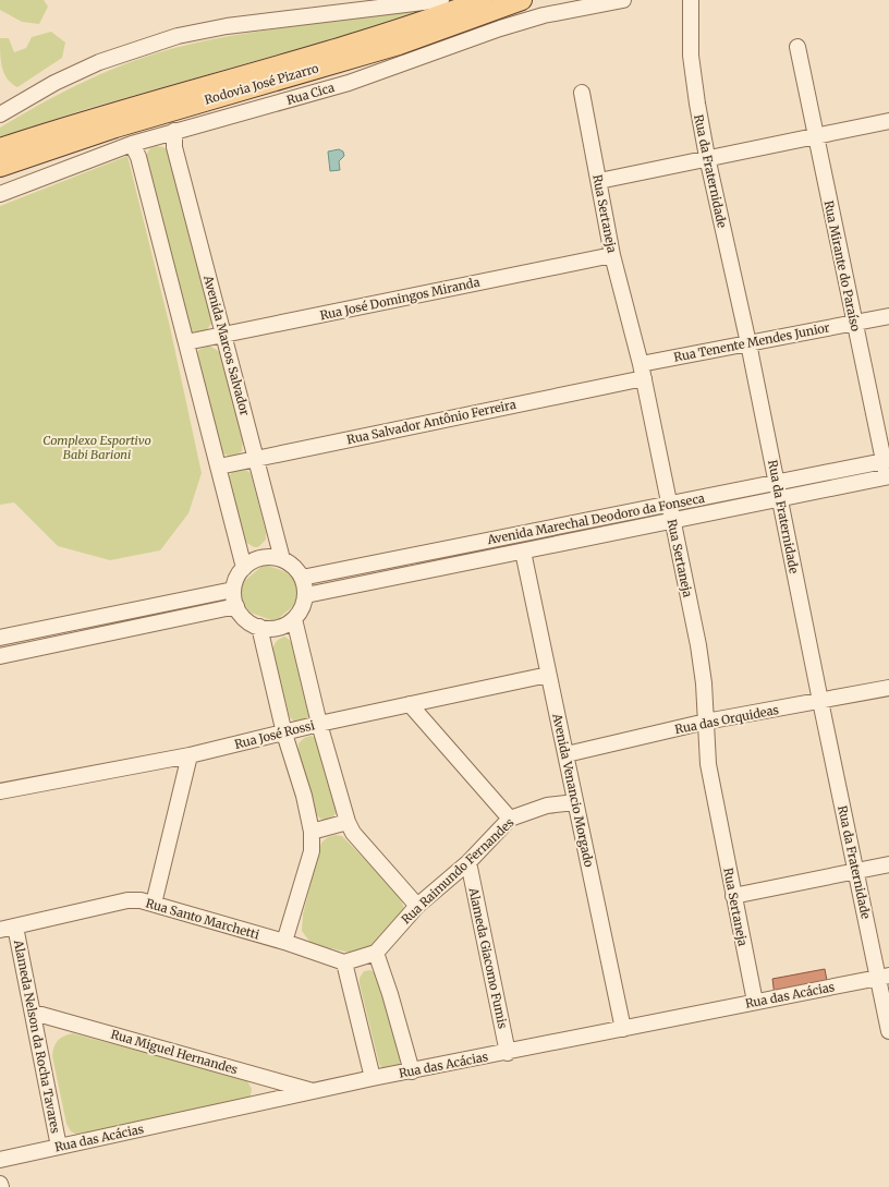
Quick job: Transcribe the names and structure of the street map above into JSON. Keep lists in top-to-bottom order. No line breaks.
{"streets":{"main road":["Rodovia José Pizarro"],"street":["Rua Cica","Rua da Fraternidade","Rua Sertaneja","Rua Mirante do Paraíso","Rua José Domingos Miranda","Rua Tenente Mendes Junior","Avenida Marcos Salvador","Rua Salvador Antônio Ferreira","Avenida Marechal Deodoro da Fonseca","Rua das Orquideas","Rua José Rossi","Avenida Venancio Morgado","Rua Raimundo Fernandes","Rua Santo Marchetti","Alameda Giacomo Fumis","Rua das Acácias","Alameda Nelson da Rocha Tavares","Rua Miguel Hernandes"]},"crossings":[["Rua Cica","Avenida Marcos Salvador"],["Rua da Fraternidade","Rua Tenente Mendes Junior"],["Rua da Fraternidade","Avenida Marechal Deodoro da Fonseca"],["Rua da Fraternidade","Rua das Orquideas"],["Rua da Fraternidade","Rua das Acácias"],["Rua Sertaneja","Rua José Domingos Miranda"],["Rua Sertaneja","Rua Tenente Mendes Junior"],["Rua Sertaneja","Rua Salvador Antônio Ferreira"],["Rua Sertaneja","Avenida Marechal Deodoro da Fonseca"],["Rua Sertaneja","Rua das Orquideas"],["Rua Sertaneja","Rua das Acácias"],["Rua Mirante do Paraíso","Rua Tenente Mendes Junior"],["Rua Mirante do Paraíso","Avenida Marechal Deodoro da Fonseca"],["Rua José Domingos Miranda","Avenida Marcos Salvador"],["Rua Tenente Mendes Junior","Rua Salvador Antônio Ferreira"],["Avenida Marcos Salvador","Rua Salvador Antônio Ferreira"],["Avenida Marcos Salvador","Avenida Marechal Deodoro da Fonseca"],["Avenida Marechal Deodoro da Fonseca","Avenida Venancio Morgado"],["Rua das Orquideas","Avenida Venancio Morgado"],["Rua José Rossi","Avenida Venancio Morgado"],["Avenida Venancio Morgado","Rua Raimundo Fernandes"],["Avenida Venancio Morgado","Rua das Acácias"],["Rua Raimundo Fernandes","Alameda Giacomo Fumis"],["Rua Santo Marchetti","Alameda Nelson da Rocha Tavares"],["Alameda Giacomo Fumis","Rua das Acácias"],["Rua das Acácias","Alameda Nelson da Rocha Tavares"],["Rua das Acácias","Rua Miguel Hernandes"],["Alameda Nelson da Rocha Tavares","Rua Miguel Hernandes"]],"parks":["Complexo Esportivo Babi Barioni"]}
